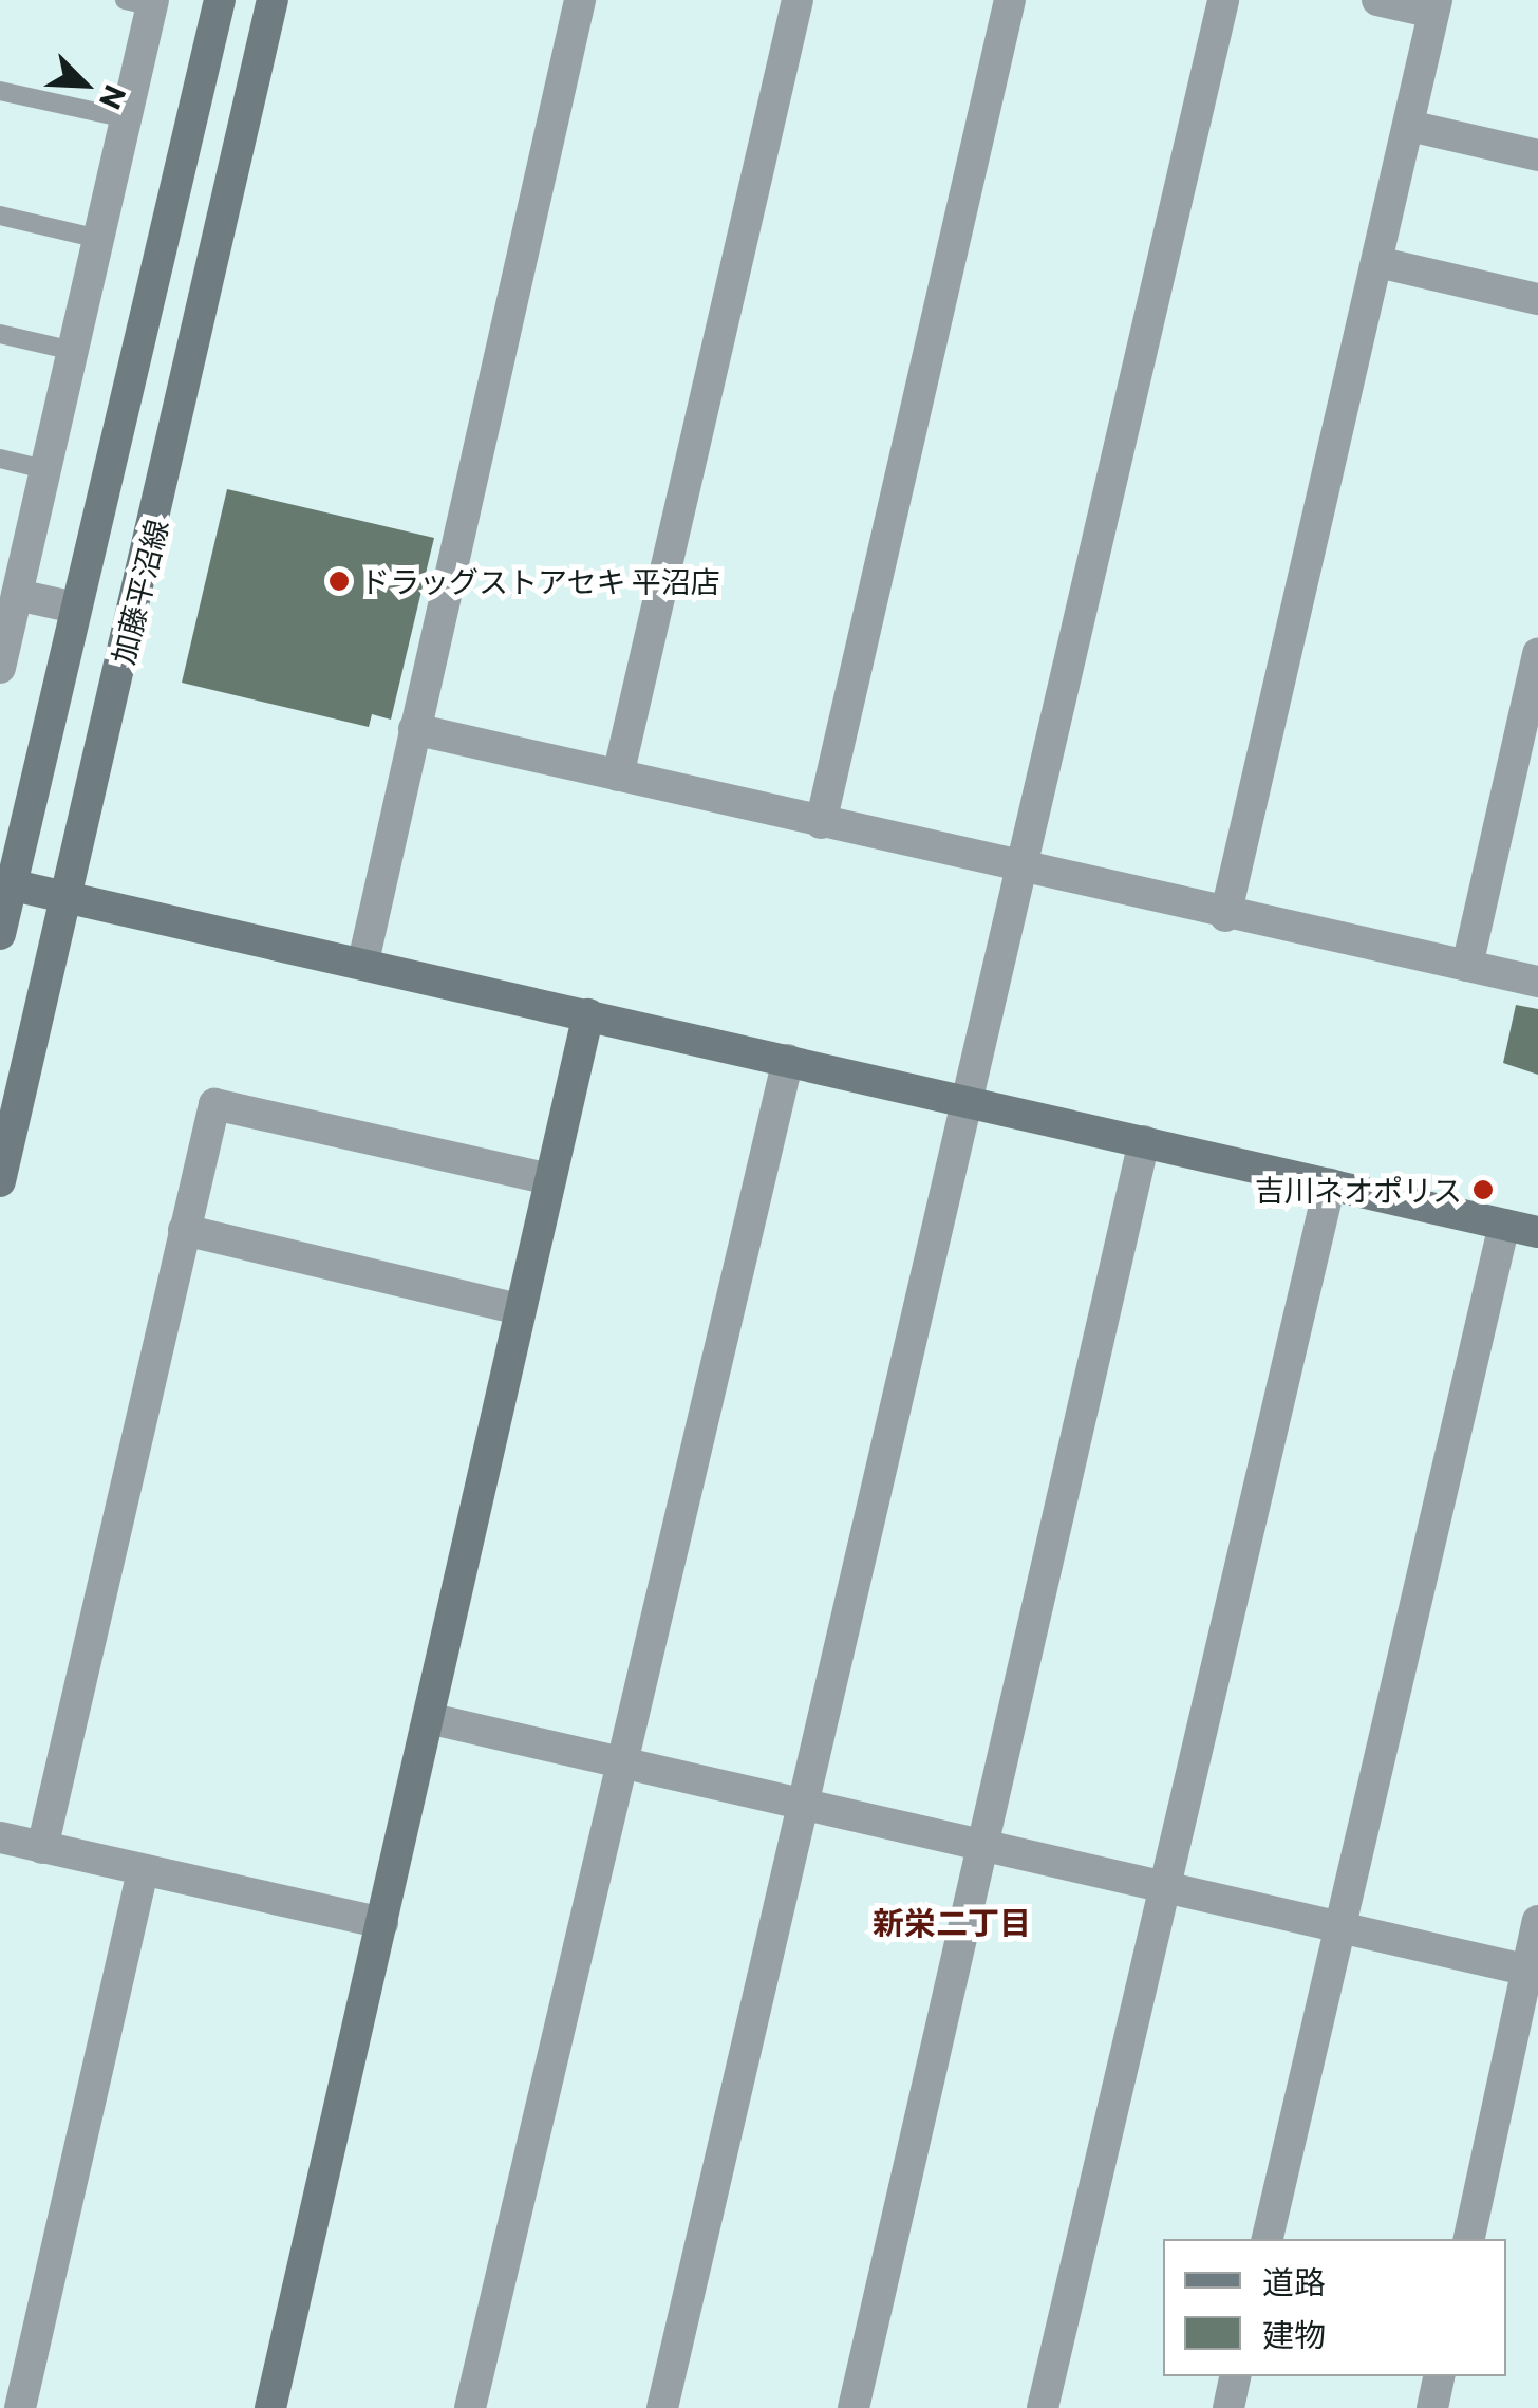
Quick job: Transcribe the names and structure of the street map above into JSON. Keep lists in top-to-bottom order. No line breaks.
{"streets":{"street":["加藤平沼線"]},"districts":["新栄二丁目"],"places":["ドラッグストアセキ 平沼店","吉川ネオポリス"],"legend":["道路","建物"],"north":"bottom right"}
